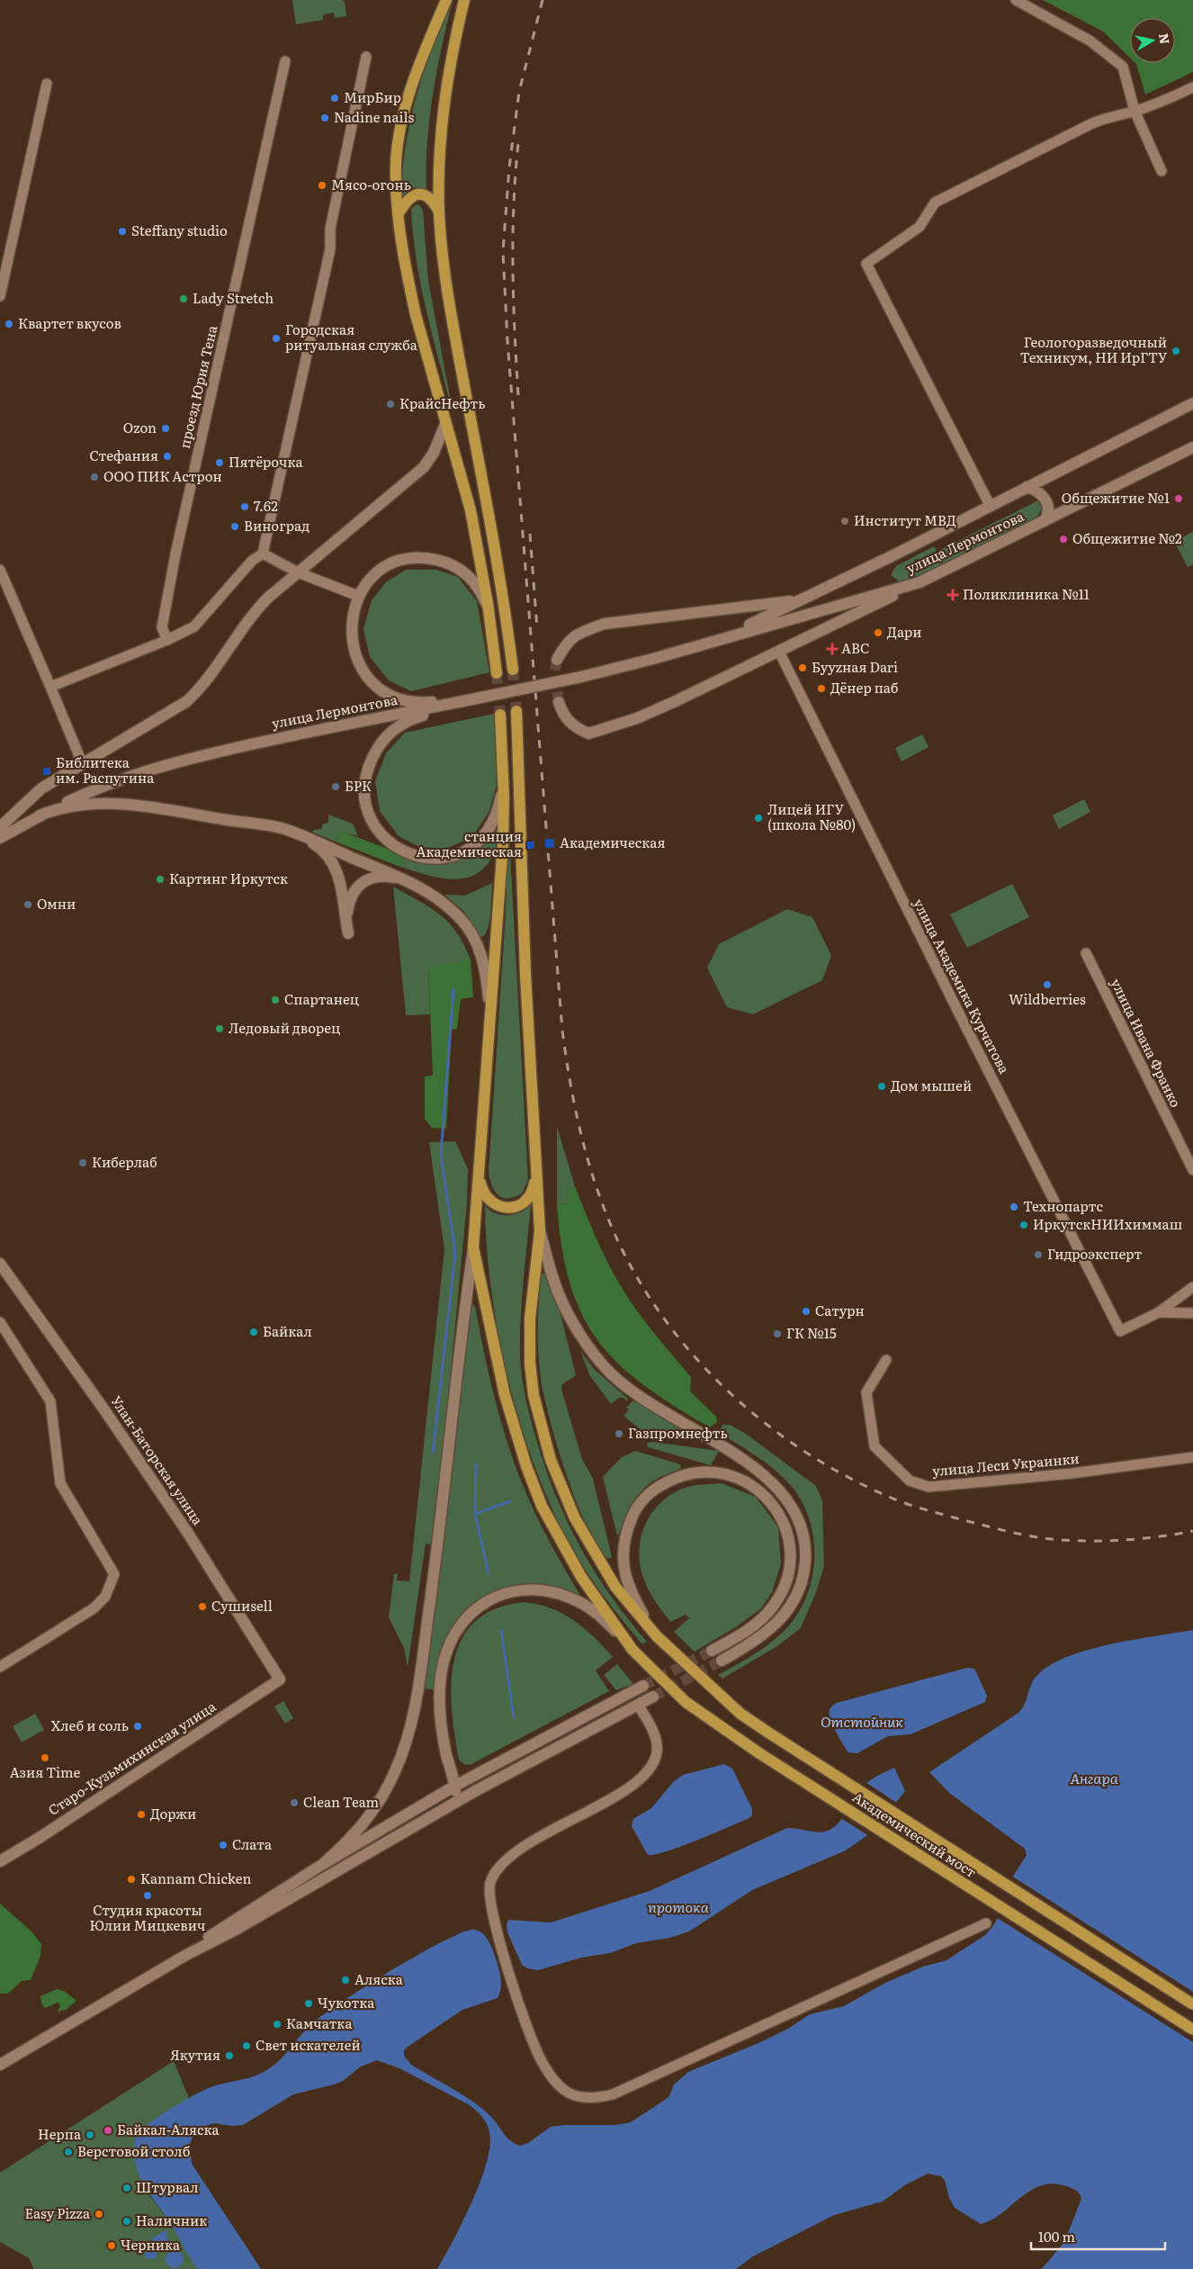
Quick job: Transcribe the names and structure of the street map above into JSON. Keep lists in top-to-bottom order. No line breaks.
{"streets":{"main road":["улица Лермонтова","Улан-Баторская улица","Старо-Кузьмихинская улица","Академический мост"],"street":["проезд Юрия Тена","улица Академика Курчатова","улица Ивана Франко","улица Леси Украинки"]},"crossings":[["Улан-Баторская улица","Старо-Кузьмихинская улица"]],"water":["Отстойник","Ангара","протока"],"places":{"other":["МирБир","Nadine nails","Мясо-огонь","Steffany studio","Lady Stretch","Квартет вкусов","Городская ритуальная служба","Геологоразведочный Техникум, НИ ИрГТУ","КрайсНефть","Ozon","Стефания","Пятёрочка","ООО ПИК Астрон","Общежитие №1","7.62","Институт МВД","Виноград","Общежитие №2","Дари","Бууzная Dari","Дёнер паб","БРК","Лицей ИГУ (школа №80)","Картинг Иркутск","Омни","Wildberries","Спартанец","Ледовый дворец","Дом мышей","Киберлаб","Технопартс","ИркутскНИИхиммаш","Гидроэксперт","Сатурн","Байкал","ГК №15","Газпромнефть","Сушиsell","Хлеб и соль","Азия Time","Clean Team","Доржи","Слата","Kannam Chicken","Студия красоты Юлии Мицкевич","Аляска","Чукотка","Камчатка","Свет искателей","Якутия","Байкал-Аляска","Нерпа","Верстовой столб","Штурвал","Easy Pizza","Наличник","Черника"],"health":["Поликлиника №11","ABC"],"transit":["Библитека им. Распутина","Академическая","станция Академическая"]},"scale_bar":"100 m","north":"right"}
